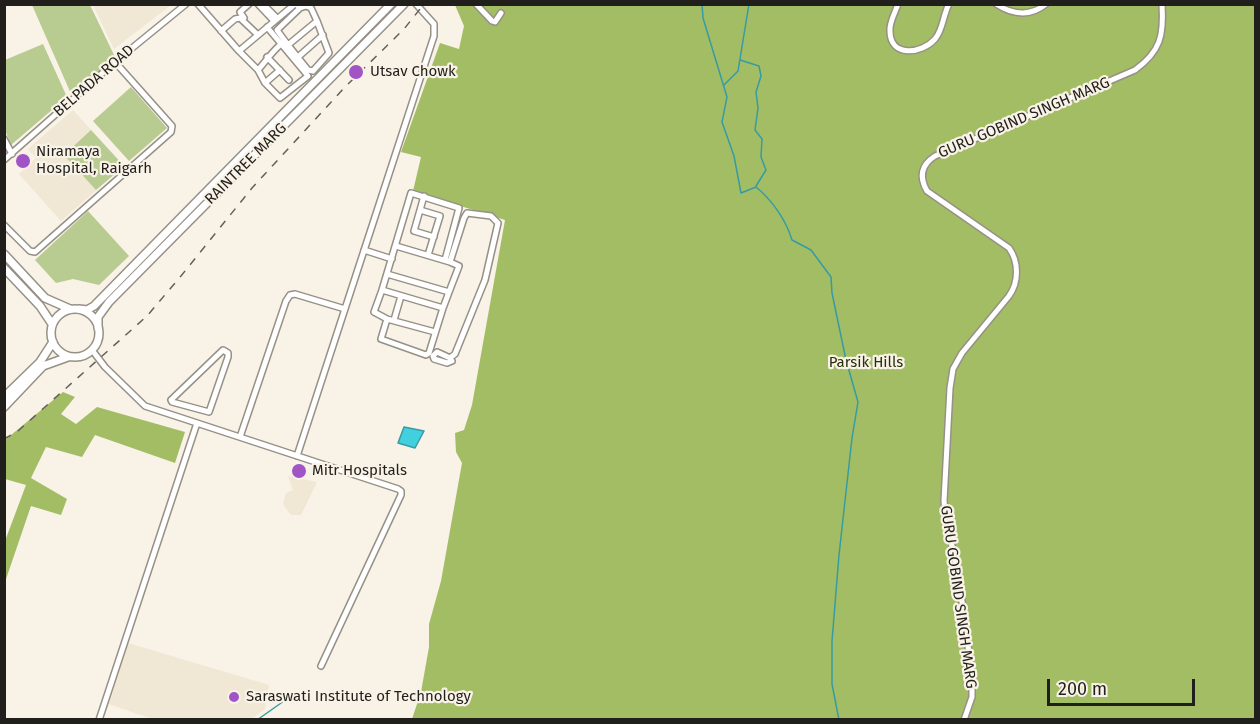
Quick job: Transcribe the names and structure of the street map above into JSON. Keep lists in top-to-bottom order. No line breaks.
{"streets":{"main road":["RAINTREE MARG"],"street":["BELPADA ROAD","GURU GOBIND SINGH MARG"]},"parks":["Parsik Hills"],"places":["Utsav Chowk","Niramaya Hospital, Raigarh","Mitr Hospitals","Saraswati Institute of Technology"],"scale_bar":"200 m"}
